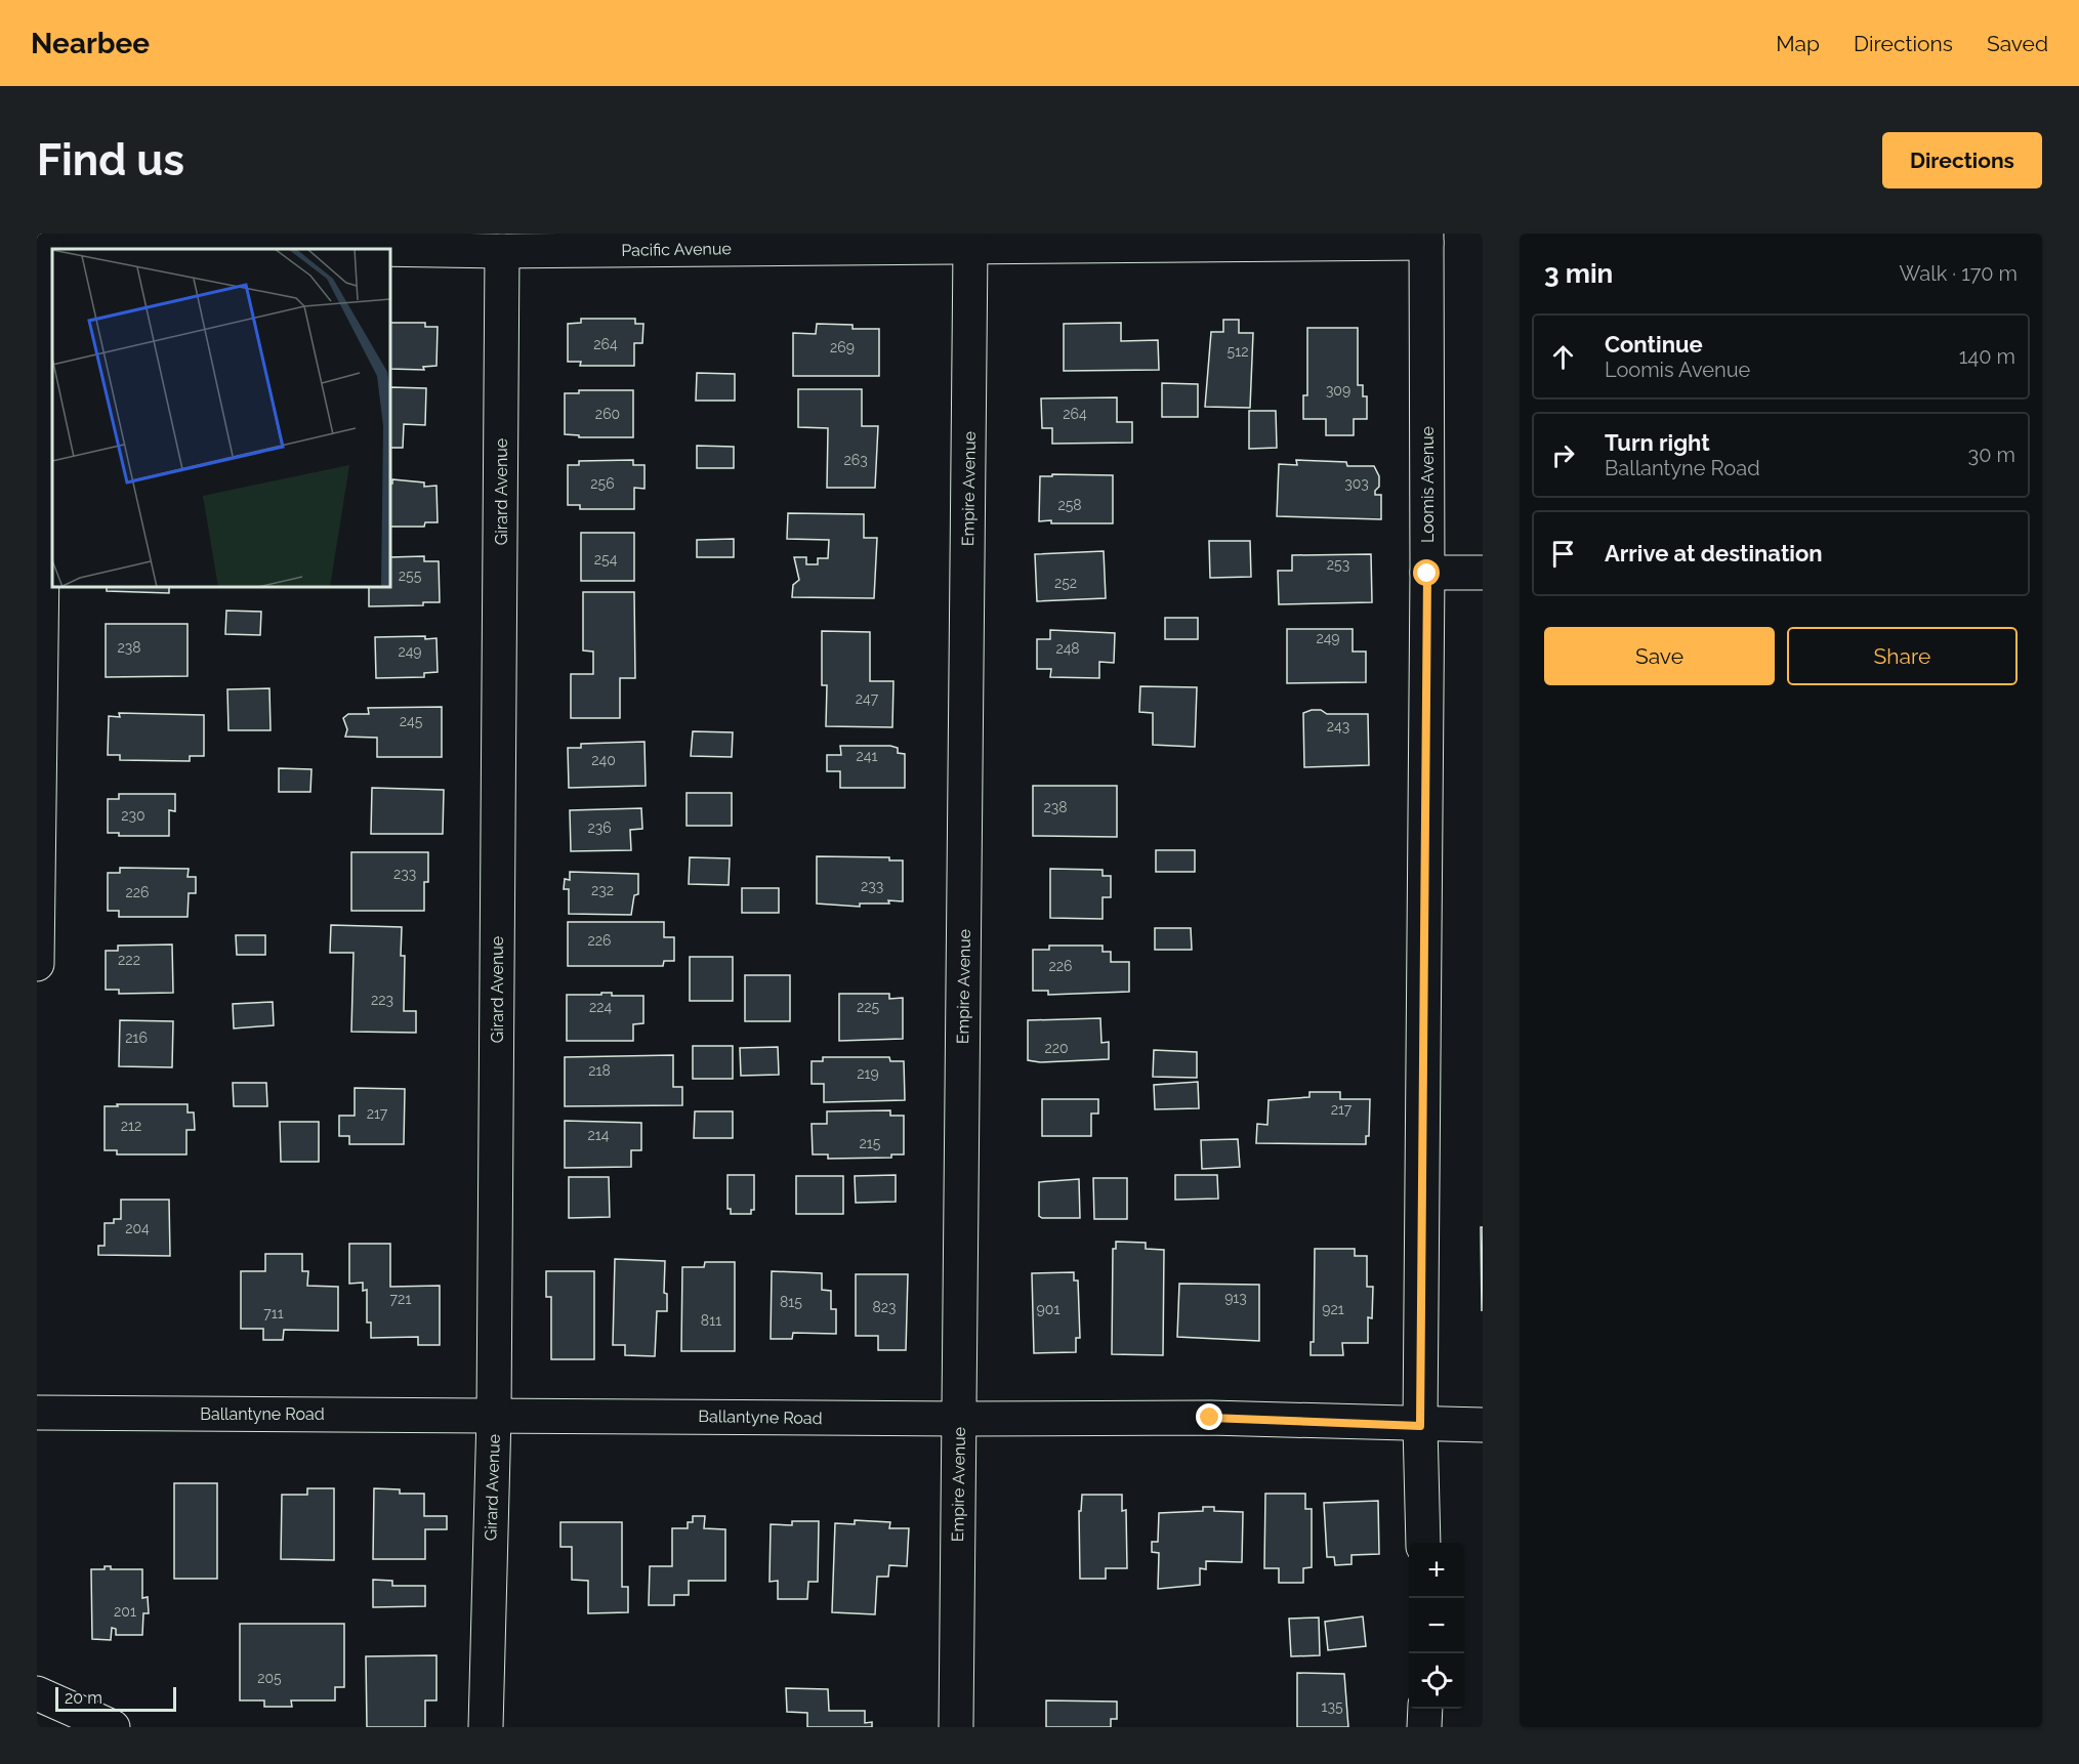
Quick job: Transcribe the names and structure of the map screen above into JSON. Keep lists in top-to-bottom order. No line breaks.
{"streets":{"street":["Pacific Avenue","Loomis Avenue","Empire Avenue","Girard Avenue","Ballantyne Road"]},"crossings":[["Pacific Avenue","Loomis Avenue"],["Pacific Avenue","Empire Avenue"],["Pacific Avenue","Girard Avenue"],["Loomis Avenue","Ballantyne Road"],["Empire Avenue","Ballantyne Road"],["Girard Avenue","Ballantyne Road"]],"house_numbers":["264","269","512","309","260","264","263","256","303","258","254","253","255","252","249","238","248","249","247","245","243","241","240","238","230","236","233","233","232","226","226","222","226","223","224","225","216","220","218","219","217","217","212","214","215","204","913","721","815","823","901","921","711","811","201","205","135"],"scale_bar":"20 m","page":{"header":"Nearbee","nav":["Map","Directions","Saved"],"buttons":["Directions",["Save","Share"]],"title":"Find us","heading":["3 min","Walk · 170 m"],"list":[["Continue","Loomis Avenue","140 m"],["Turn right","Ballantyne Road","30 m"],"Arrive at destination"],"map_buttons":["+","−"],"scale":"20 m"}}
